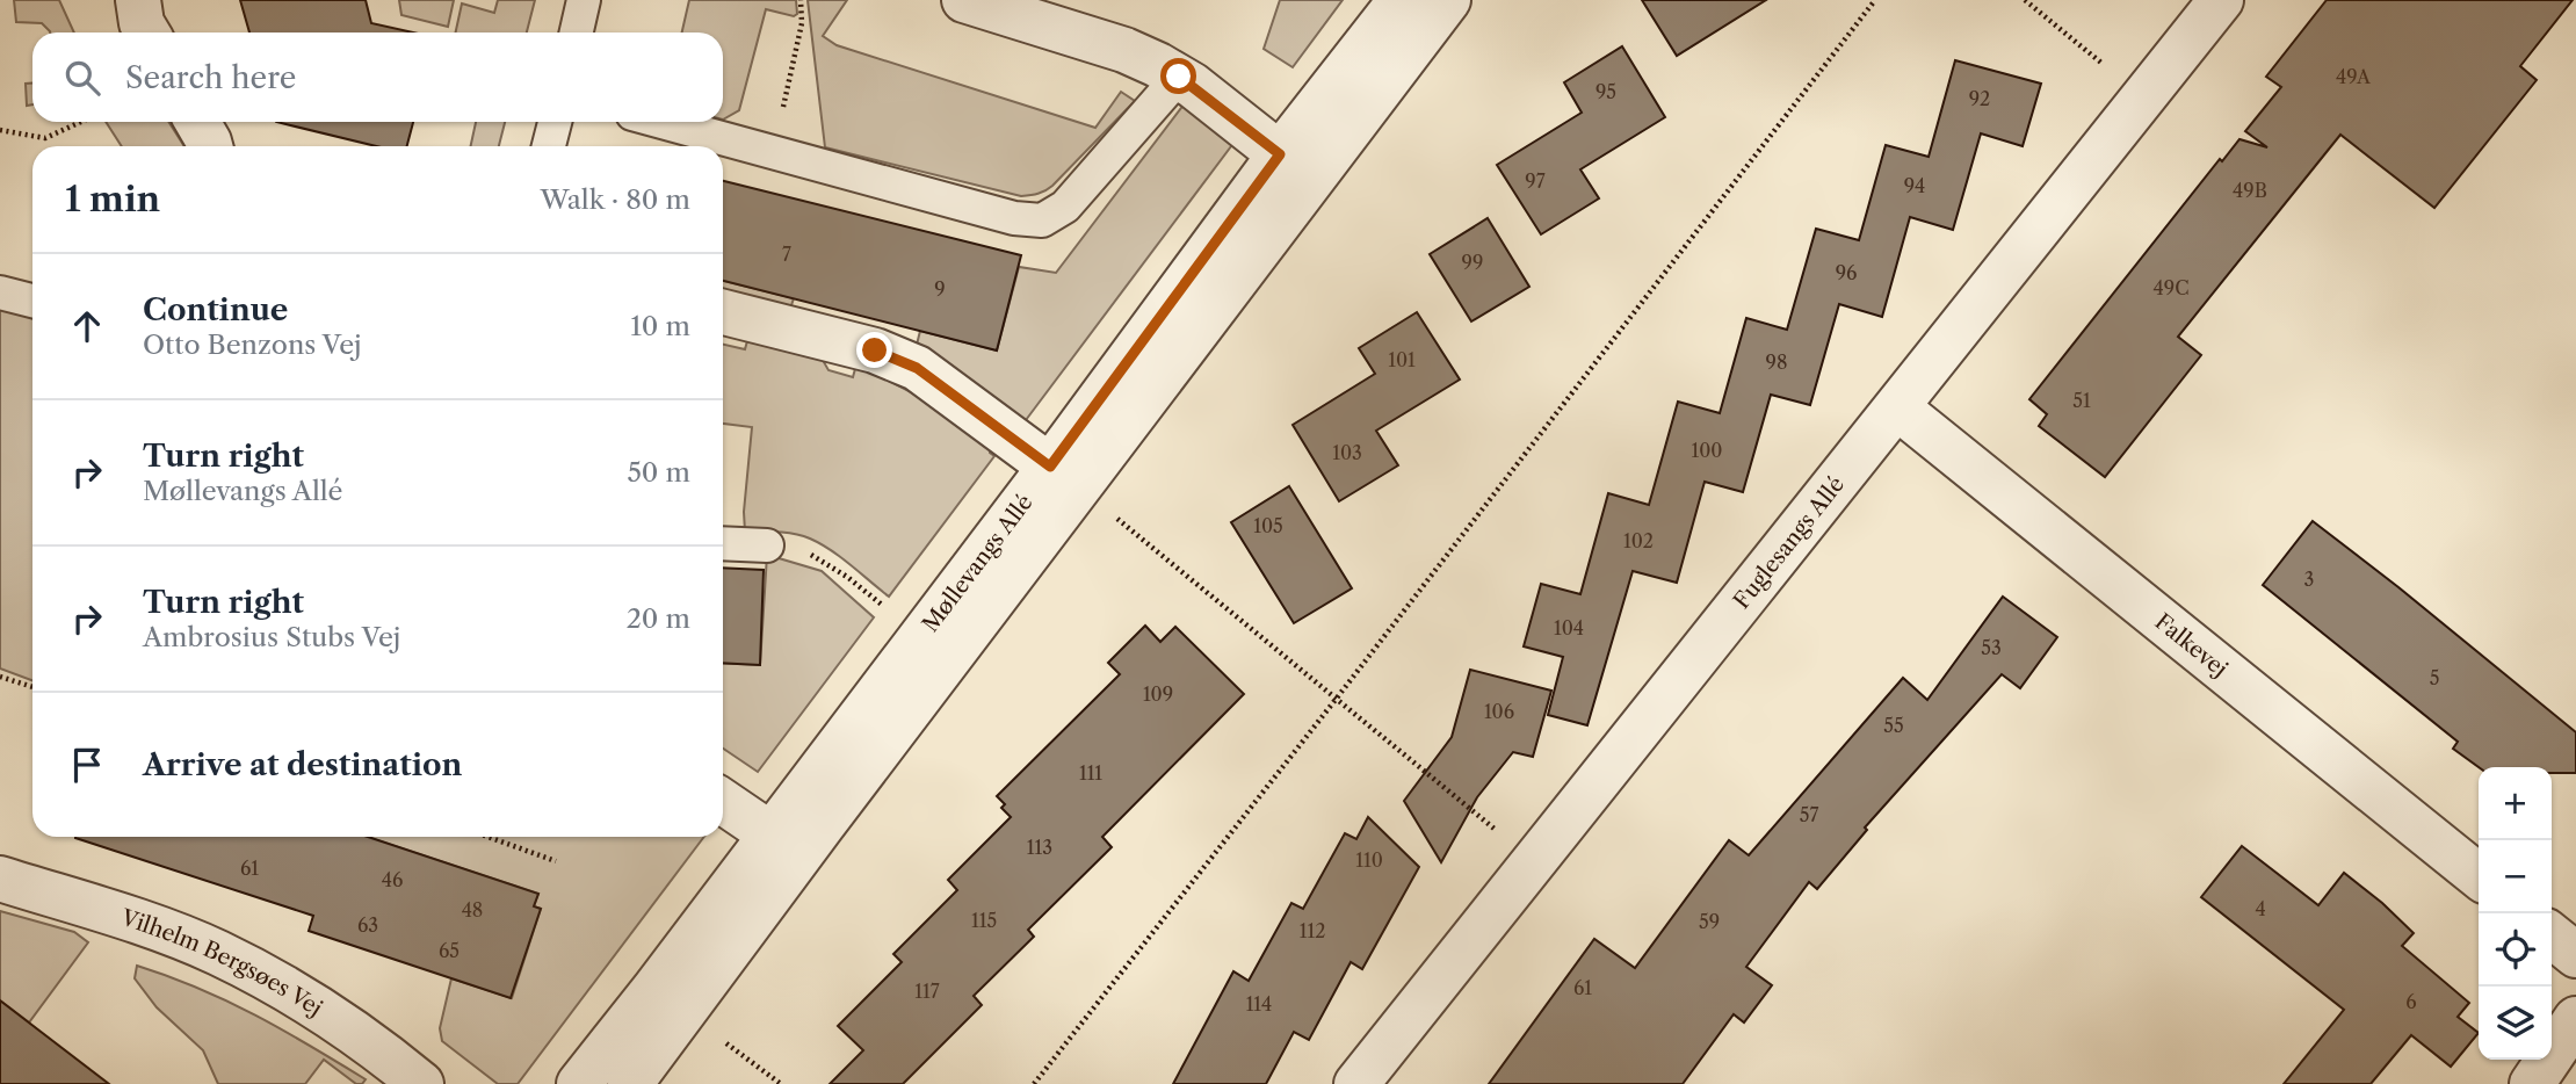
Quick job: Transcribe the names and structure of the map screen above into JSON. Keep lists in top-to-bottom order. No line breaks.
{"streets":{"street":["Fuglesangs Allé","Møllevangs Allé","Falkevej","Vilhelm Bergsøes Vej"]},"crossings":[["Fuglesangs Allé","Falkevej"]],"house_numbers":["49A","95","92","97","94","49B","7","99","96","49C","9","101","98","51","100","103","105","102","3","104","53","5","109","106","55","111","57","113","110","61","46","4","48","115","59","63","112","65","61","117","6","114"],"page":{"search":"Search here","heading":["1 min","Walk · 80 m"],"list":[["Continue","Otto Benzons Vej","10 m"],["Turn right","Møllevangs Allé","50 m"],["Turn right","Ambrosius Stubs Vej","20 m"],"Arrive at destination"],"map_buttons":["+","−"]}}
